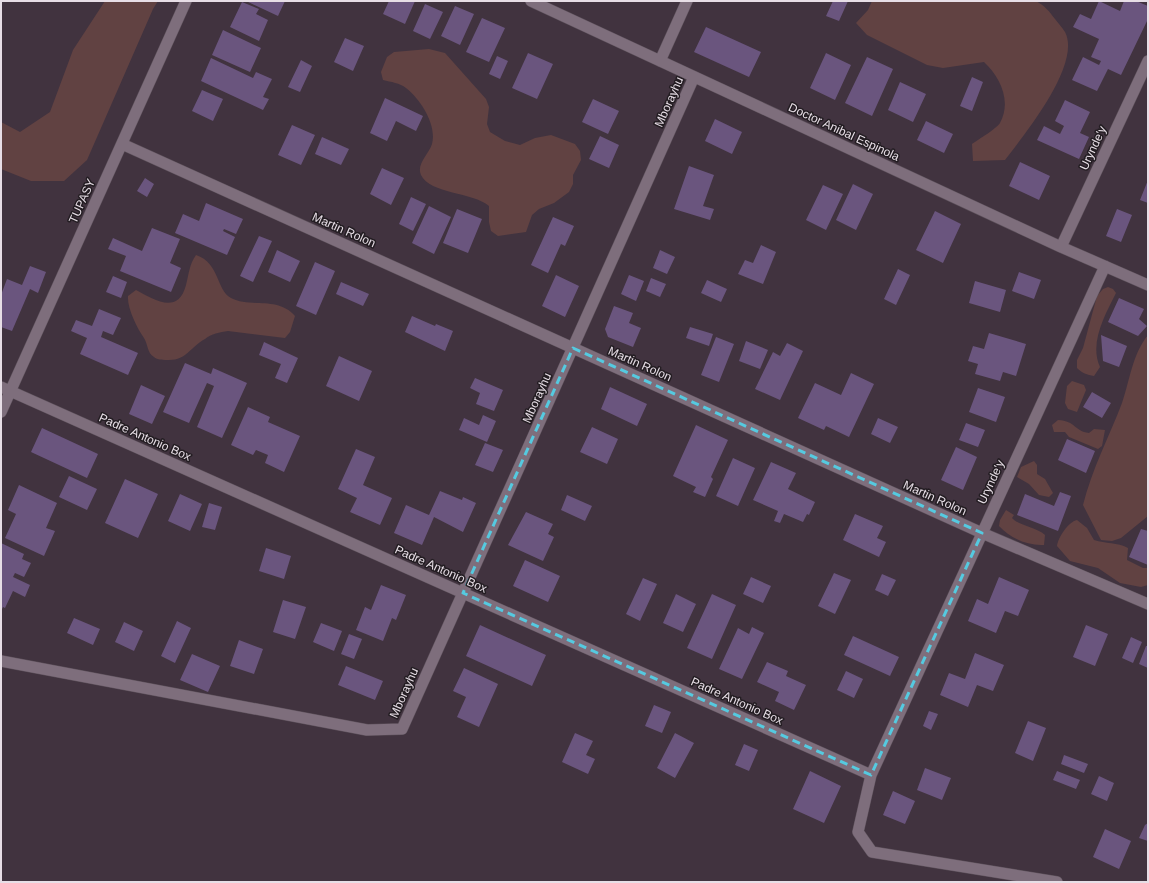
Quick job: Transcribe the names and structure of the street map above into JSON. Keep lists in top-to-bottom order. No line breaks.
{"streets":{"street":["Mborayhu","Doctor Anibal Espinola","Urynde'y","TUPASY","Martin Rolon","Padre Antonio Box"]},"crossings":[["Mborayhu","Doctor Anibal Espinola"],["Mborayhu","Martin Rolon"],["Mborayhu","Padre Antonio Box"],["Doctor Anibal Espinola","Urynde'y"],["Urynde'y","Martin Rolon"],["Urynde'y","Padre Antonio Box"],["TUPASY","Martin Rolon"],["TUPASY","Padre Antonio Box"]]}
